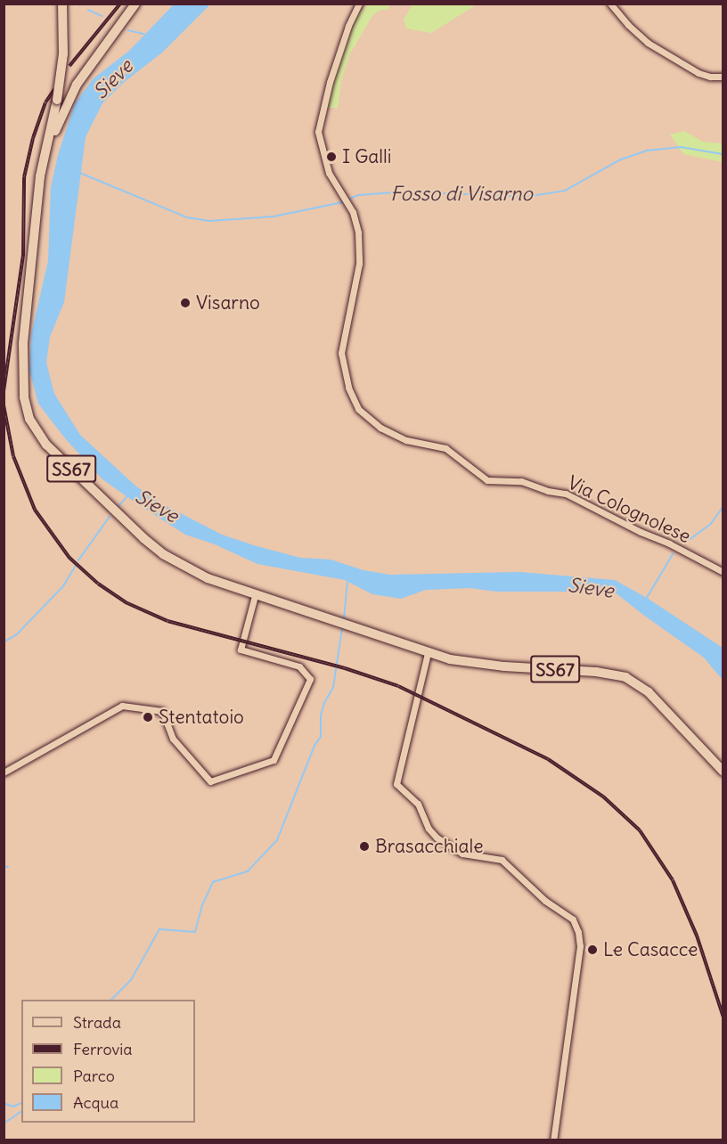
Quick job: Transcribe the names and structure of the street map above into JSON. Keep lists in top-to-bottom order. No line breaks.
{"streets":{"main road":["SS67"],"street":["Via Colognolese"]},"water":["Sieve","Fosso di Visarno"],"places":["I Galli","Visarno","Stentatoio","Brasacchiale","Le Casacce"],"legend":["Strada","Ferrovia","Parco","Acqua"]}
